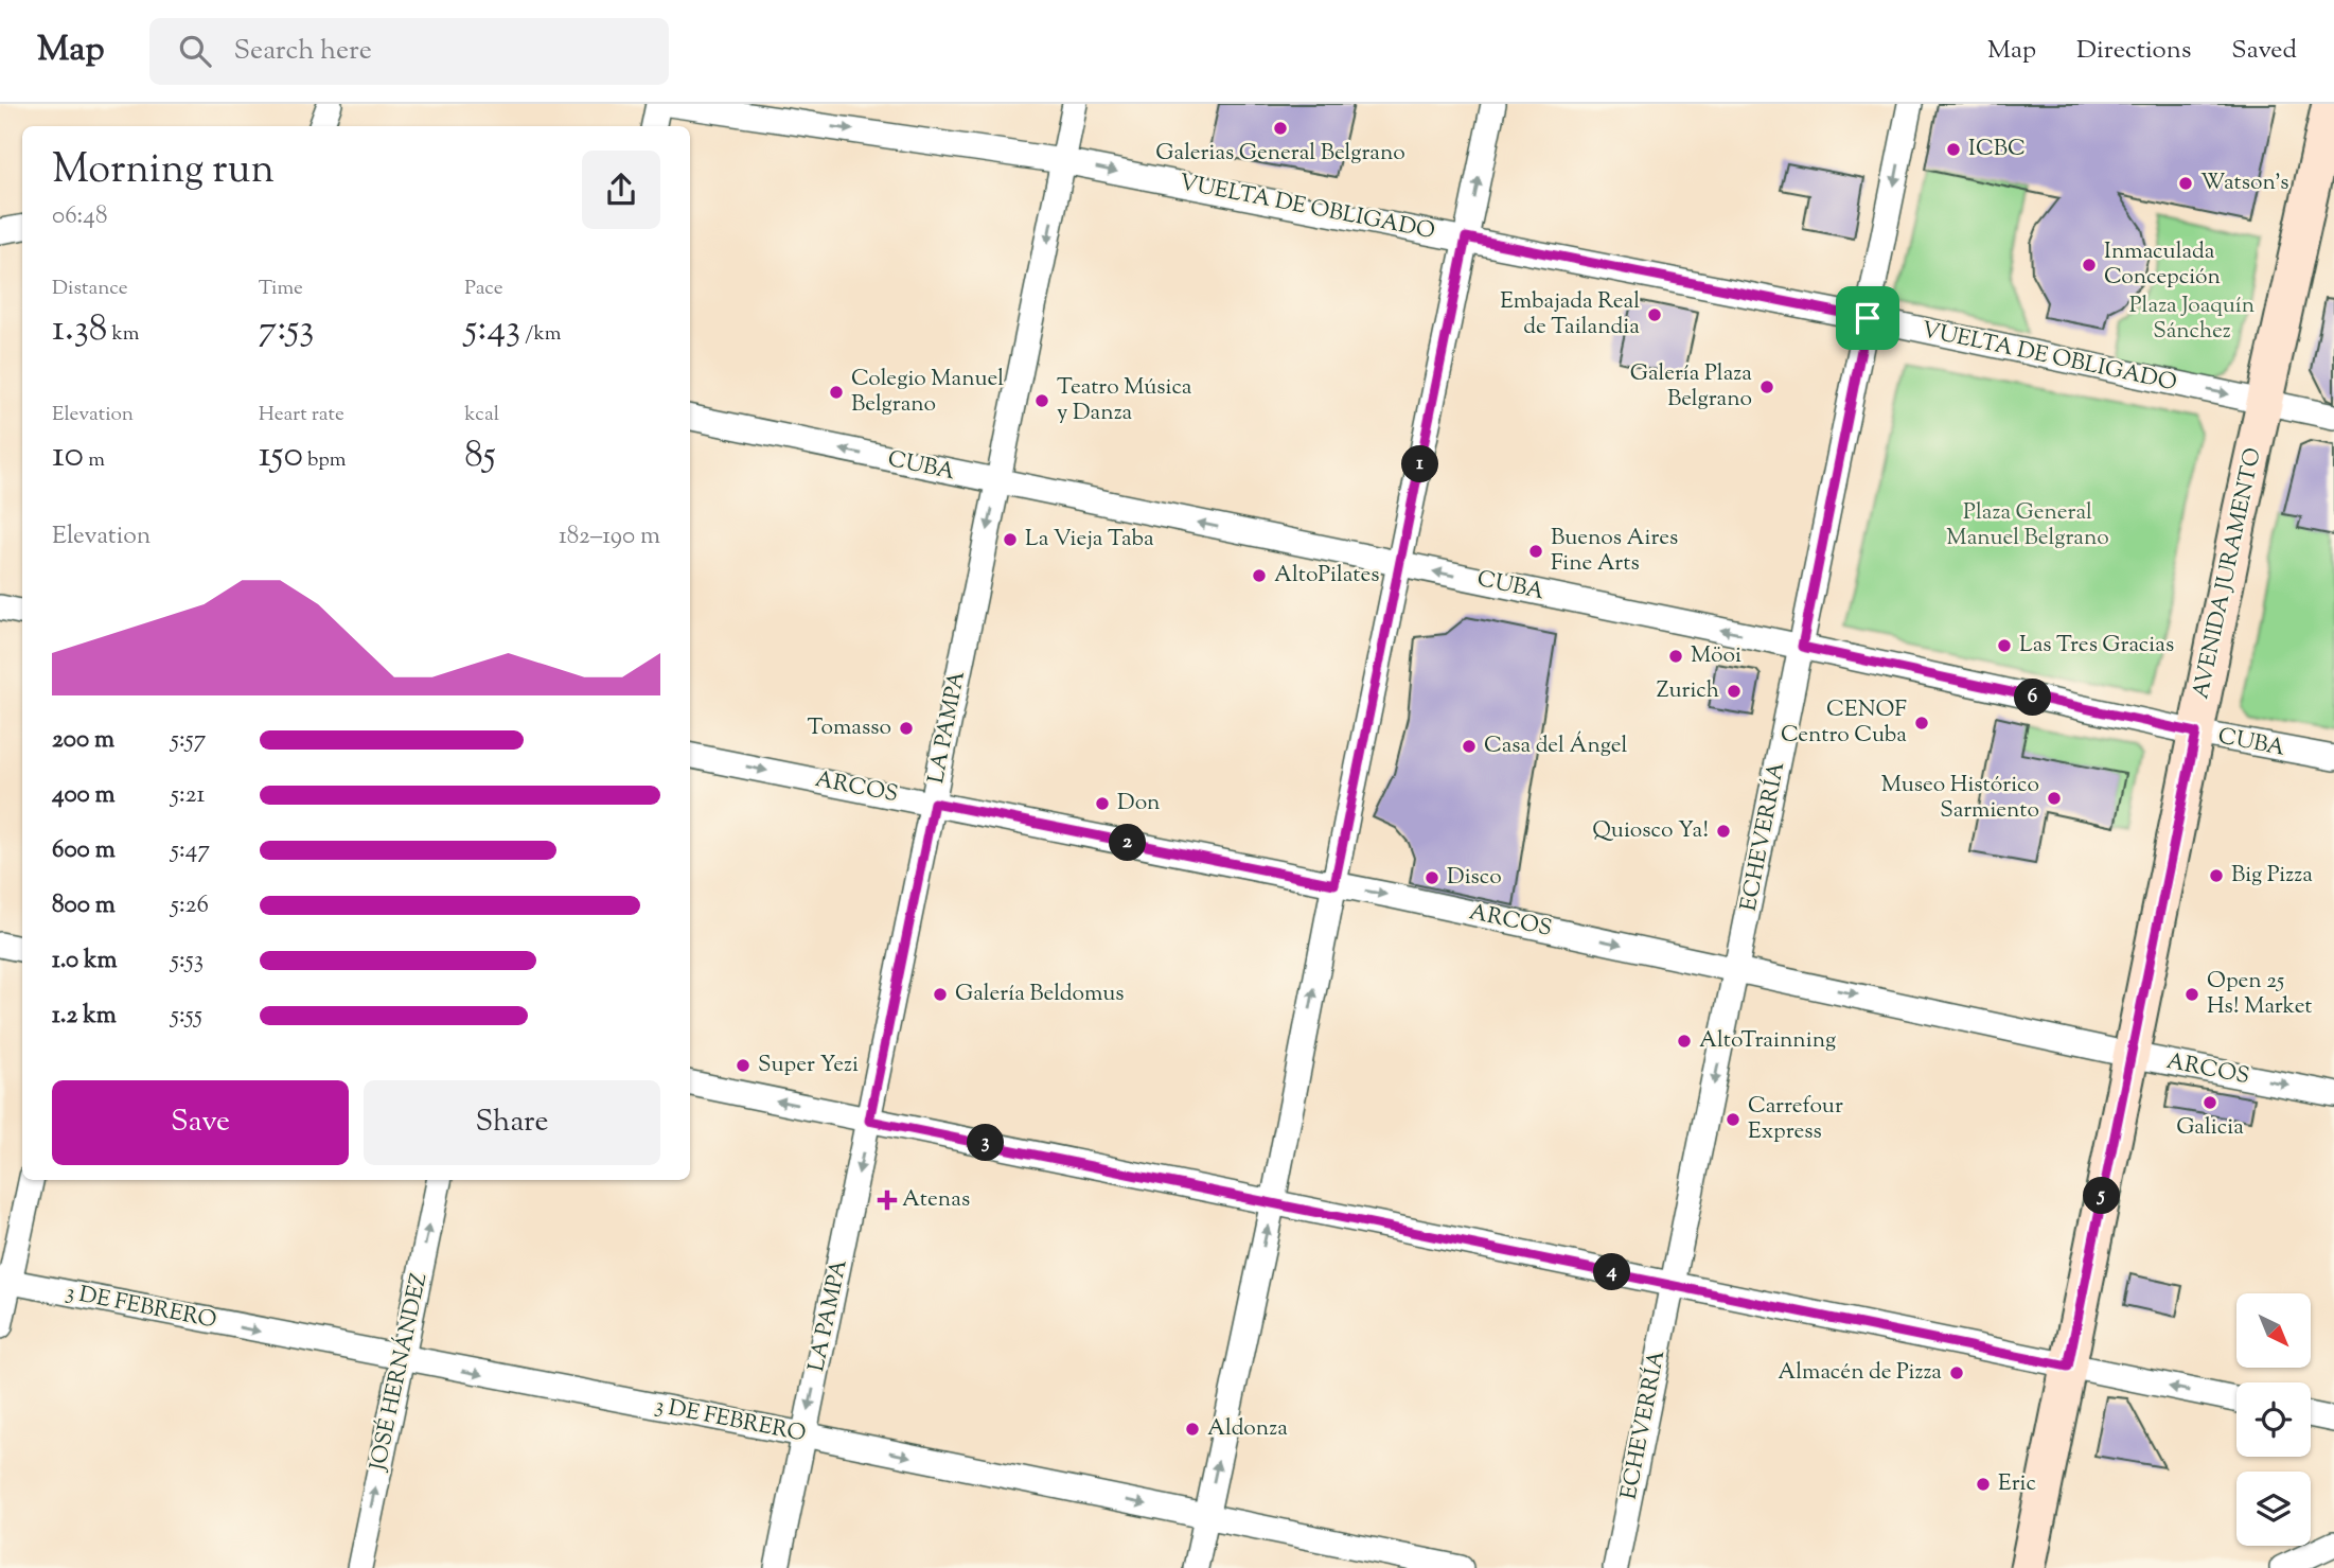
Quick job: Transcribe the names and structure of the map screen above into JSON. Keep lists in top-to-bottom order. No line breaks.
{"streets":{"main road":["AVENIDA JURAMENTO"],"street":["VUELTA DE OBLIGADO","CUBA","LA PAMPA","ARCOS","ECHEVERRÍA","3 DE FEBRERO","JOSÉ HERNÁNDEZ"]},"crossings":[["VUELTA DE OBLIGADO","AVENIDA JURAMENTO"],["VUELTA DE OBLIGADO","LA PAMPA"],["VUELTA DE OBLIGADO","ECHEVERRÍA"],["CUBA","AVENIDA JURAMENTO"],["CUBA","LA PAMPA"],["CUBA","ECHEVERRÍA"],["AVENIDA JURAMENTO","ARCOS"],["LA PAMPA","ARCOS"],["LA PAMPA","3 DE FEBRERO"],["ARCOS","ECHEVERRÍA"],["3 DE FEBRERO","JOSÉ HERNÁNDEZ"]],"one_way":["VUELTA DE OBLIGADO","CUBA","LA PAMPA","ARCOS","ECHEVERRÍA","3 DE FEBRERO","JOSÉ HERNÁNDEZ"],"parks":["Plaza Joaquín Sánchez","Plaza General Manuel Belgrano"],"places":{"other":["Galerias General Belgrano","ICBC","Watson's","Inmaculada Concepción","Embajada Real de Tailandia","Galería Plaza Belgrano","Colegio Manuel Belgrano","Teatro Música y Danza","La Vieja Taba","Buenos Aires Fine Arts","AltoPilates","Las Tres Gracias","Möoi","Zurich","CENOF Centro Cuba","Tomasso","Casa del Ángel","Museo Histórico Sarmiento","Don","Quiosco Ya!","Big Pizza","Disco","Galería Beldomus","Open 25 Hs! Market","AltoTrainning","Super Yezi","Galicia","Carrefour Express","Almacén de Pizza","Aldonza","Eric"],"health":["Atenas"]},"north":"bottom right","page":{"header":"Map","search":"Search here","nav":["Map","Directions","Saved"],"heading":["Morning run","06:48"],"stats":[["Distance","1.38 km"],["Time","7:53"],["Pace","5:43 /km"],["Elevation","10 m"],["Heart rate","150 bpm"],["kcal","85"]],"pins":["1","6","2","3","5","4"],"chart":["Elevation","182–190 m"],"list":[{"name":"200 m","note":"5:57"},{"name":"400 m","note":"5:21"},{"name":"600 m","note":"5:47"},{"name":"800 m","note":"5:26"},{"name":"1.0 km","note":"5:53"},{"name":"1.2 km","note":"5:55"}],"buttons":["Save","Share"]}}
